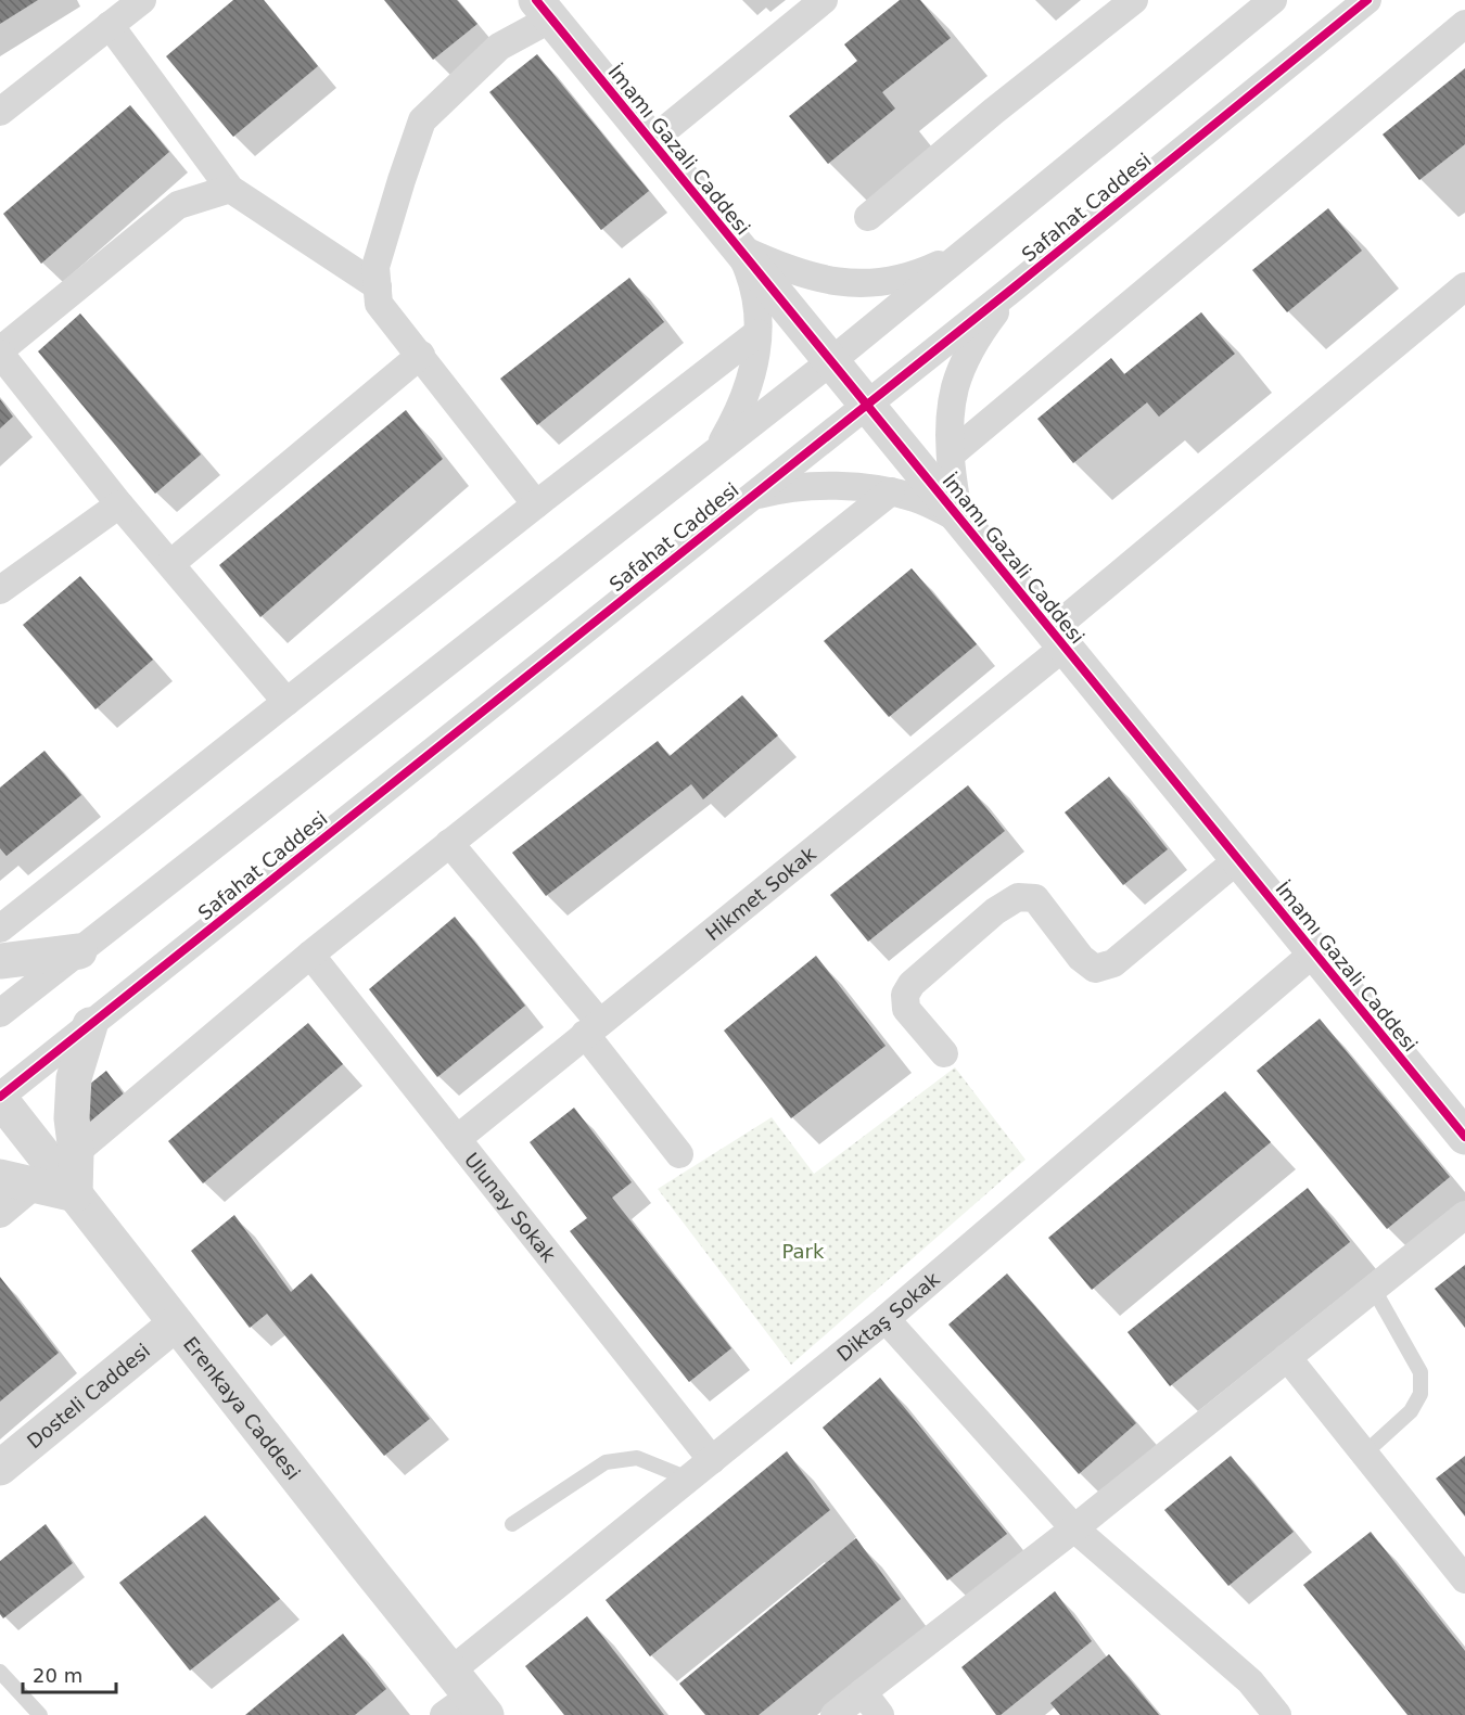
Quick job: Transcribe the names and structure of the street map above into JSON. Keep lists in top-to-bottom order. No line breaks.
{"streets":{"street":["İmamı Gazali Caddesi","Safahat Caddesi","Hikmet Sokak","Ulunay Sokak","Diktaş Sokak","Dosteli Caddesi","Erenkaya Caddesi"]},"crossings":[["İmamı Gazali Caddesi","Safahat Caddesi"],["İmamı Gazali Caddesi","Hikmet Sokak"],["İmamı Gazali Caddesi","Diktaş Sokak"],["Safahat Caddesi","Erenkaya Caddesi"],["Hikmet Sokak","Ulunay Sokak"],["Ulunay Sokak","Diktaş Sokak"],["Diktaş Sokak","Erenkaya Caddesi"],["Dosteli Caddesi","Erenkaya Caddesi"]],"parks":["Park"],"scale_bar":"20 m"}
